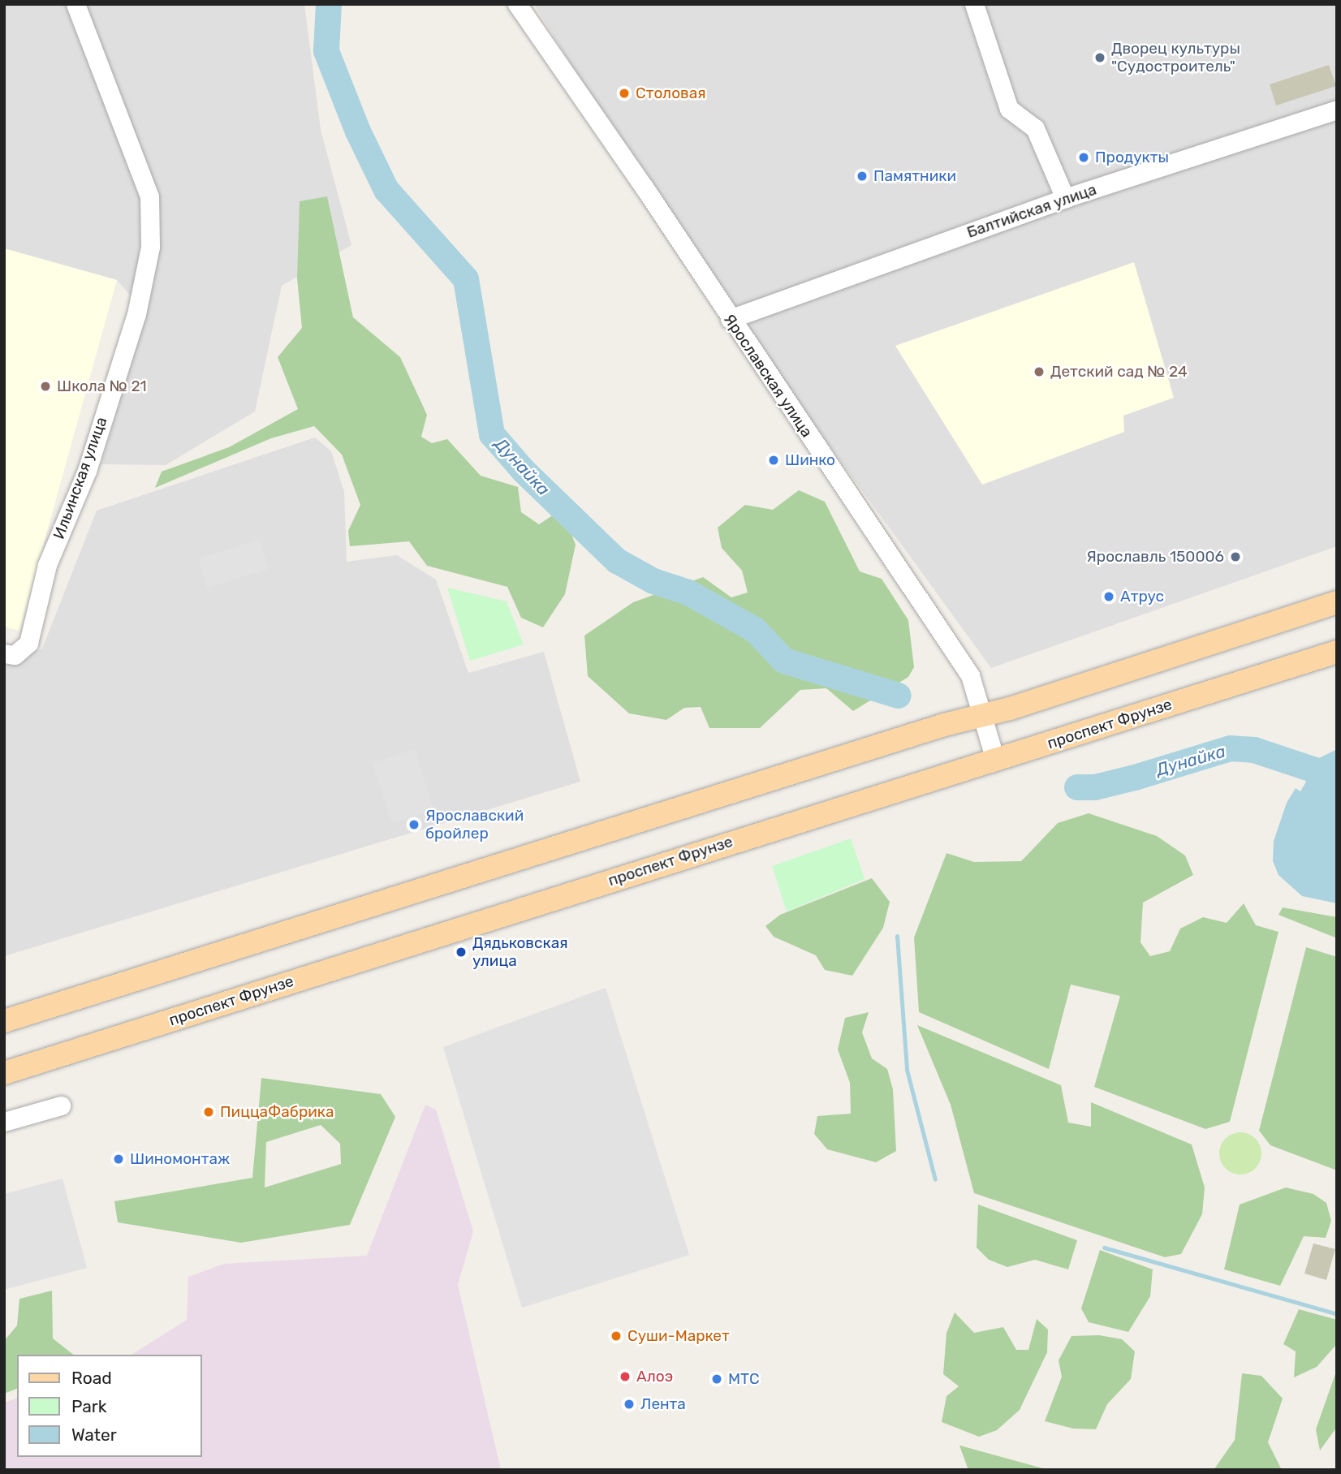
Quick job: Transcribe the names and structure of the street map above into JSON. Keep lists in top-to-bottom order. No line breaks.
{"streets":{"main road":["проспект Фрунзе"],"street":["Балтийская улица","Ярославская улица","Ильинская улица"]},"crossings":[["Балтийская улица","Ярославская улица"],["Ярославская улица","проспект Фрунзе"]],"water":["Дунайка"],"places":["Дворец культуры \"Судостроитель\"","Столовая","Продукты","Памятники","Детский сад № 24","Школа № 21","Шинко","Ярославль 150006","Атрус","Ярославский бройлер","Дядьковская улица","ПиццаФабрика","Шиномонтаж","Суши-Маркет","Алоэ","МТС","Лента"],"legend":["Road","Park","Water"]}
